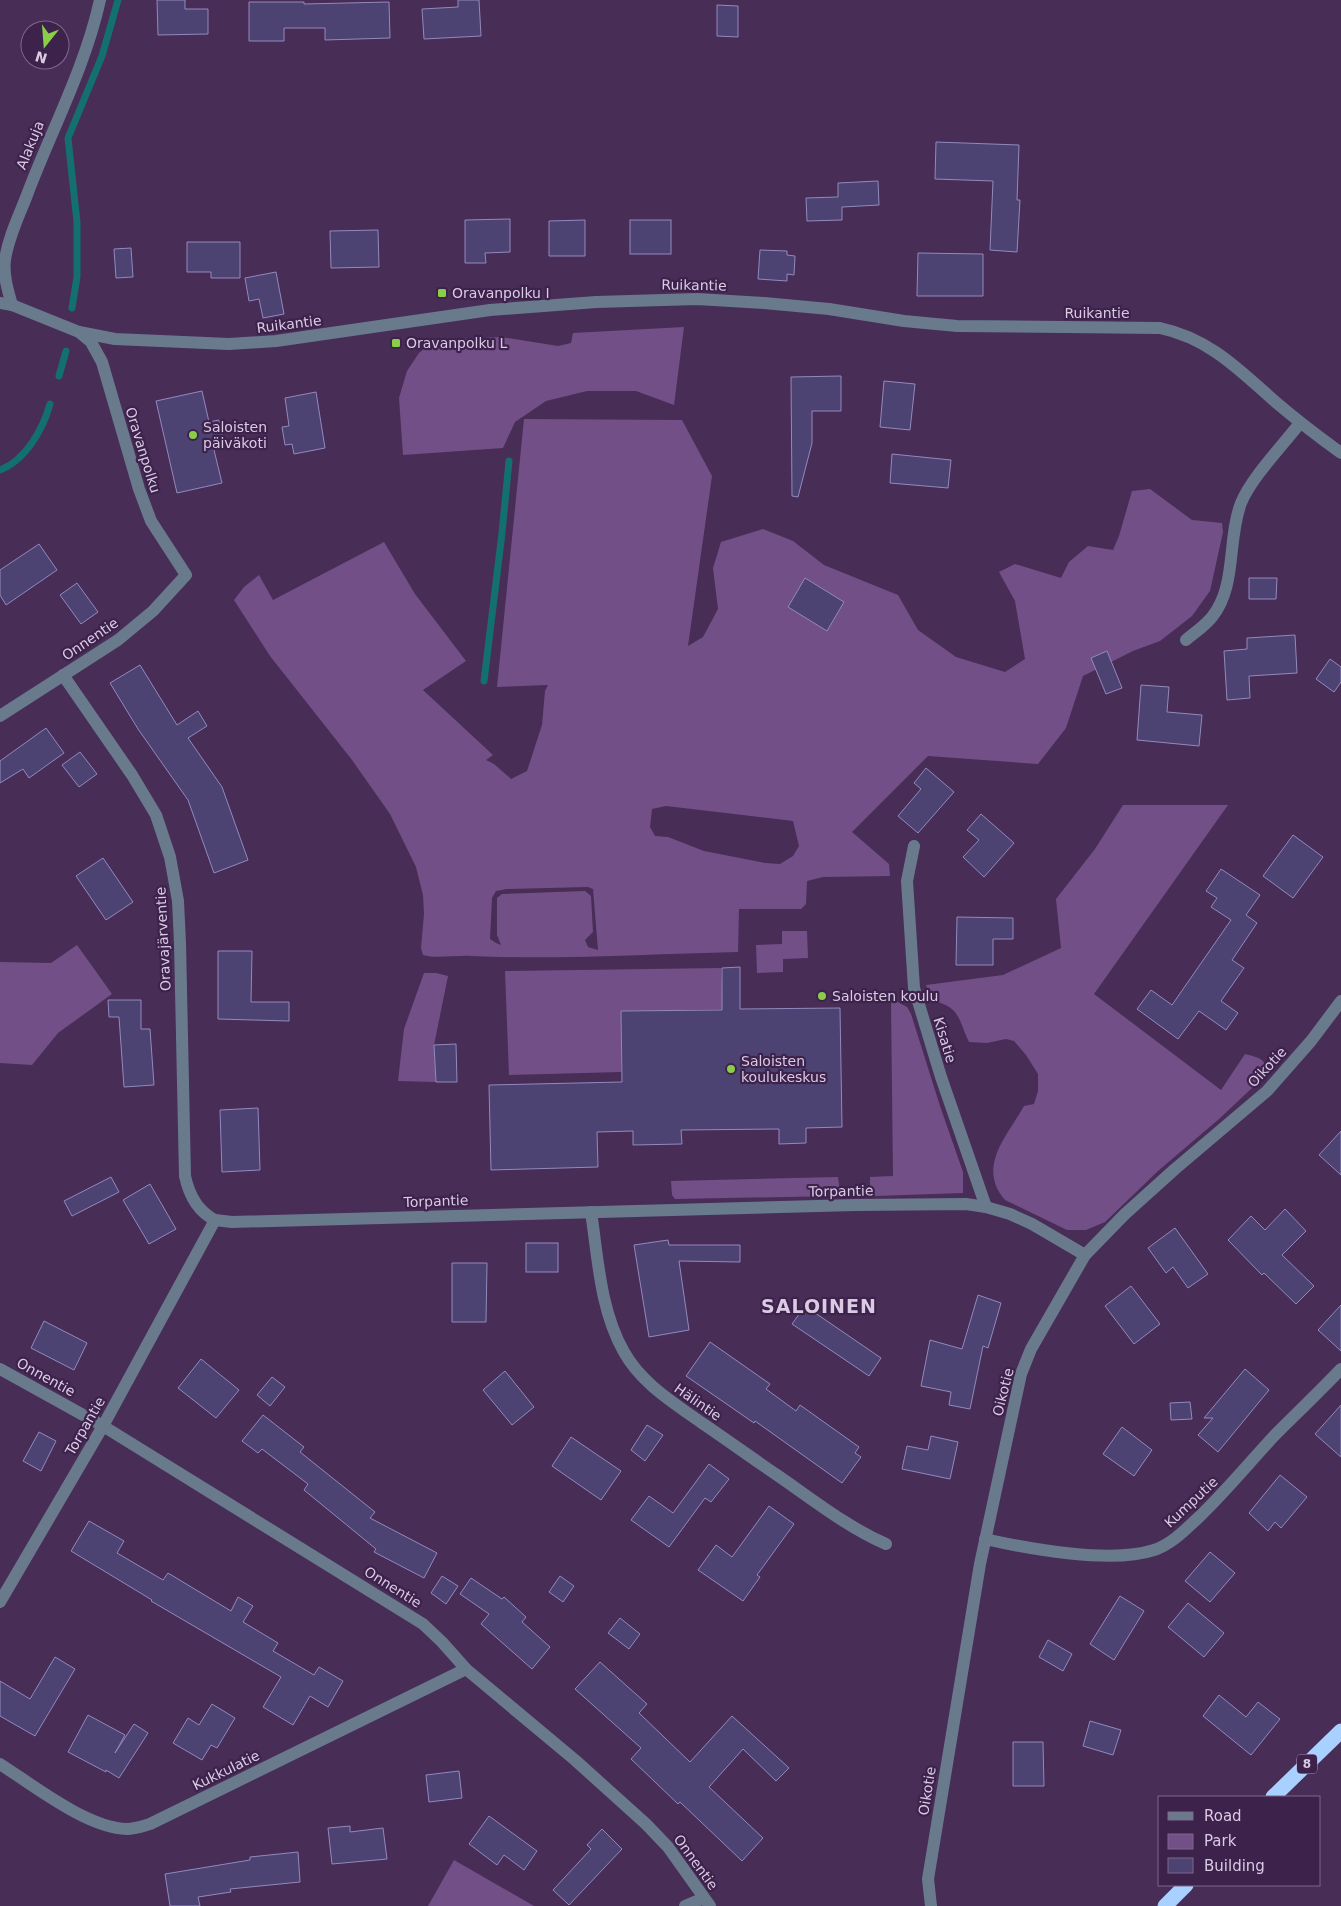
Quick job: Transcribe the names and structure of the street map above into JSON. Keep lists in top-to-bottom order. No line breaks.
{"streets":{"highway":["8"],"street":["Alakuja","Ruikantie","Oravanpolku","Onnentie","Oravajärventie","Kisatie","Oikotie","Torpantie","Hälintie","Kumputie","Kukkulatie"]},"crossings":[["Alakuja","Ruikantie"],["Ruikantie","Oravanpolku"],["Oravanpolku","Onnentie"],["Onnentie","Oravajärventie"],["Onnentie","Torpantie"],["Onnentie","Kukkulatie"],["Oravajärventie","Torpantie"],["Kisatie","Torpantie"],["Oikotie","Torpantie"],["Oikotie","Kumputie"],["Torpantie","Hälintie"]],"districts":["SALOINEN"],"places":{"transit":["Oravanpolku I","Oravanpolku L"],"other":["Saloisten päiväkoti","Saloisten koulu","Saloisten koulukeskus"]},"legend":["Road","Park","Building"],"north":"bottom"}
